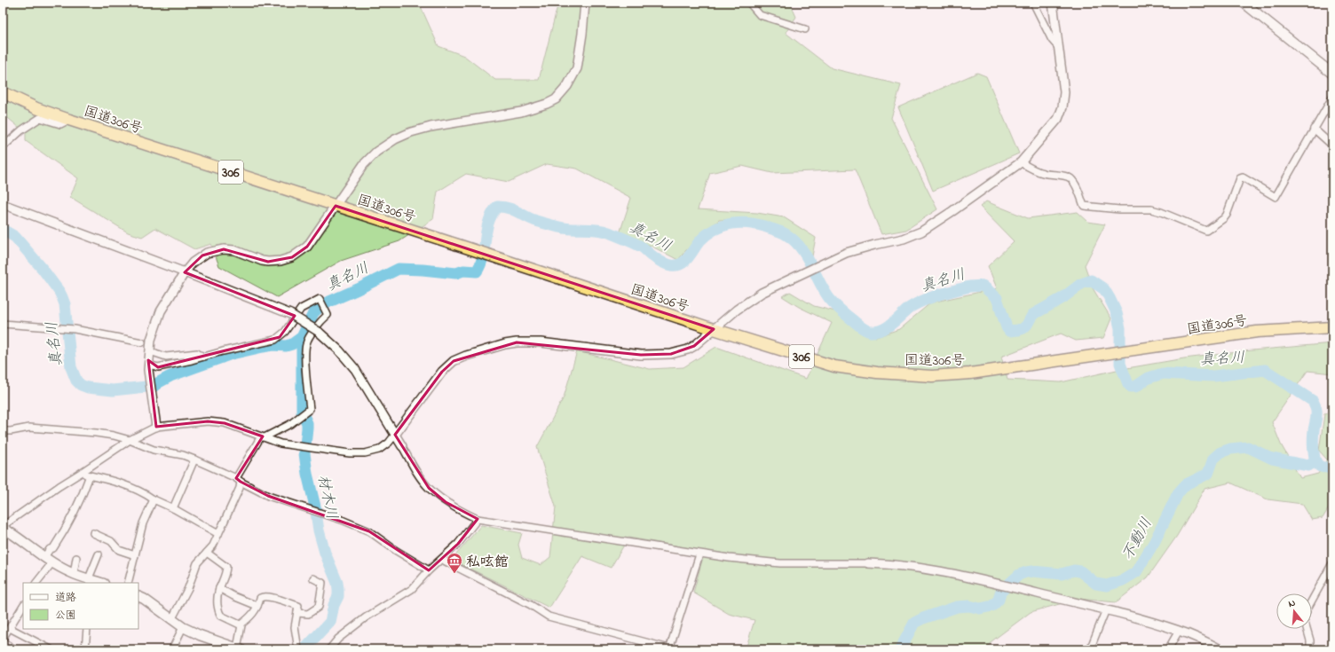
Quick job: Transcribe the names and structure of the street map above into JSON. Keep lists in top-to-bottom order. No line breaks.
{"streets":{"highway":["国道306号","306"]},"water":["真名川","材木川","不動川"],"places":{"museum":["私呟館"]},"legend":["道路","公園"],"north":"top"}
